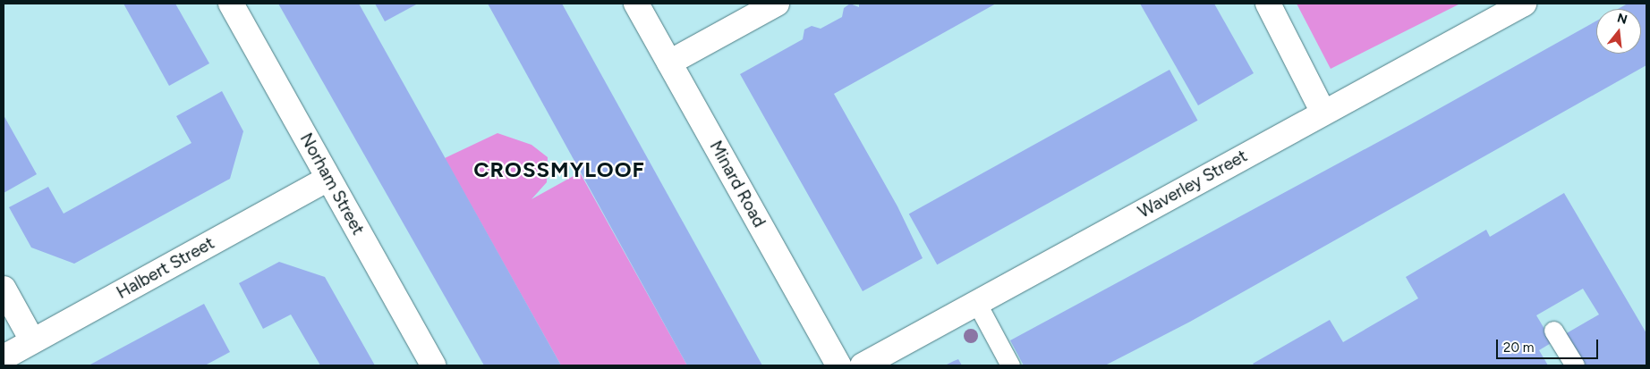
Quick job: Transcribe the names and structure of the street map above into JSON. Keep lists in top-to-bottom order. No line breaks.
{"streets":{"street":["Norham Street","Minard Road","Waverley Street","Halbert Street"]},"crossings":[["Norham Street","Halbert Street"]],"districts":["CROSSMYLOOF"],"scale_bar":"20 m","north":"top"}
